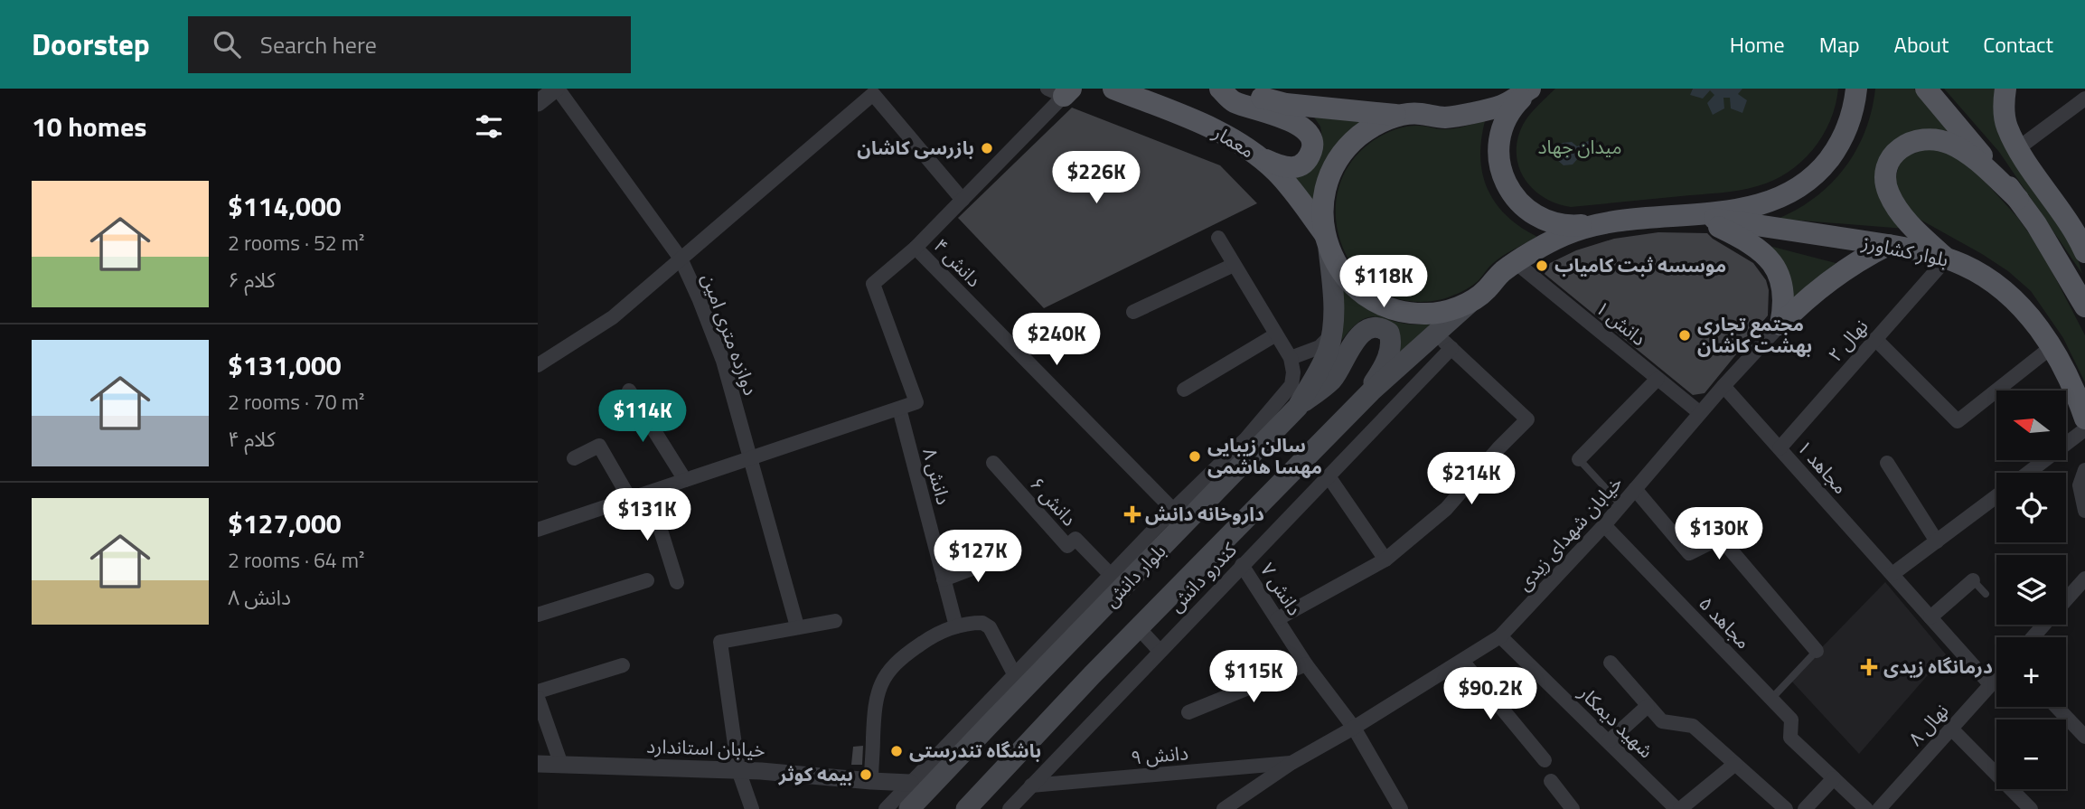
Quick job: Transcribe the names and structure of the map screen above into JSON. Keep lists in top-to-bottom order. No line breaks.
{"streets":{"main road":["معمار","بلوار کشاورز","بلوار دانش"],"street":["دانش ۴","دانش ۱","دوازده متری امین","نهال ۲","مجاهد ۱","دانش ۸","دانش ۶","خیابان شهدای زیدی","کندرو دانش","دانش ۷","مجاهد ۵","شهید دیمکار","نهال ۸","خیابان استاندارد","دانش ۹"]},"crossings":[["معمار","بلوار دانش"],["بلوار کشاورز","نهال ۲"],["دانش ۱","خیابان شهدای زیدی"],["نهال ۲","مجاهد ۱"],["مجاهد ۱","خیابان شهدای زیدی"],["مجاهد ۱","نهال ۸"],["خیابان شهدای زیدی","دانش ۷"],["خیابان شهدای زیدی","مجاهد ۵"],["خیابان شهدای زیدی","شهید دیمکار"],["خیابان شهدای زیدی","دانش ۹"],["کندرو دانش","دانش ۷"],["کندرو دانش","دانش ۹"]],"parks":["میدان جهاد"],"places":{"other":["بازرسی کاشان","موسسه ثبت کامیاب","مجتمع تجاری بهشت کاشان","سالن زیبایی مهسا هاشمی","باشگاه تندرستی","بیمه کوثر"],"health":["داروخانه دانش","درمانگاه زیدی"]},"north":"left","page":{"header":"Doorstep","search":"Search here","nav":["Home","Map","About","Contact"],"heading":"10 homes","price":["$226K","$118K","$240K","$114K","$214K","$131K","$130K","$127K","$115K","$90.2K"],"list":[{"name":"$114,000","note":"2 rooms · 52 m² · کلام ۶"},{"name":"$131,000","note":"2 rooms · 70 m² · کلام ۴"},{"name":"$127,000","note":"2 rooms · 64 m² · دانش ۸"}],"map_buttons":["+","−"]}}
